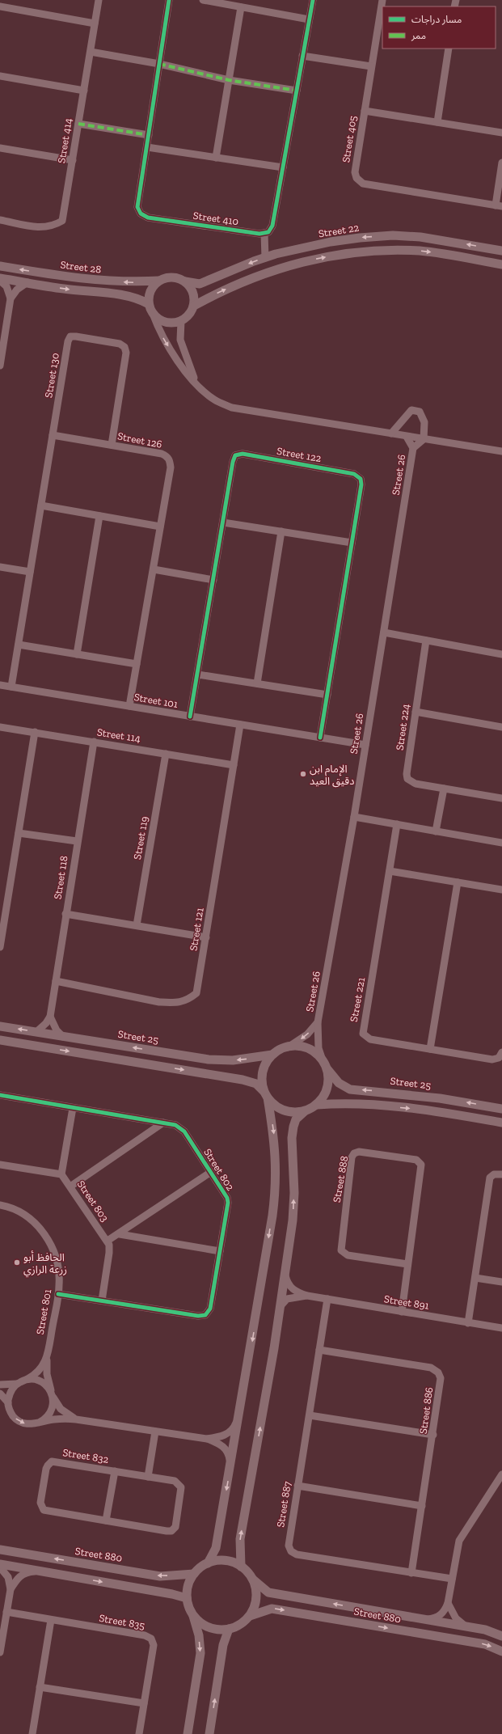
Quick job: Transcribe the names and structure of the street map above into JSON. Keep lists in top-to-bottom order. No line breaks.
{"streets":{"street":["Street 405","Street 414","Street 410","Street 22","Street 28","Street 130","Street 126","Street 122","Street 26","Street 101","Street 224","Street 114","Street 119","Street 118","Street 121","Street 221","Street 25","Street 802","Street 888","Street 803","Street 891","Street 801","Street 886","Street 832","Street 887","Street 880","Street 835"]},"crossings":[["Street 22","Street 28"],["Street 130","Street 126"],["Street 130","Street 101"],["Street 126","Street 101"],["Street 122","Street 101"],["Street 26","Street 101"],["Street 26","Street 25"],["Street 101","Street 121"],["Street 114","Street 119"],["Street 114","Street 118"],["Street 114","Street 121"],["Street 118","Street 121"],["Street 802","Street 803"],["Street 802","Street 801"],["Street 888","Street 891"],["Street 891","Street 887"],["Street 886","Street 887"]],"places":["الإمام ابن دقيق العيد","الحافظ أبو زرعة الرازي"],"legend":["مسار دراجات","ممر"]}
